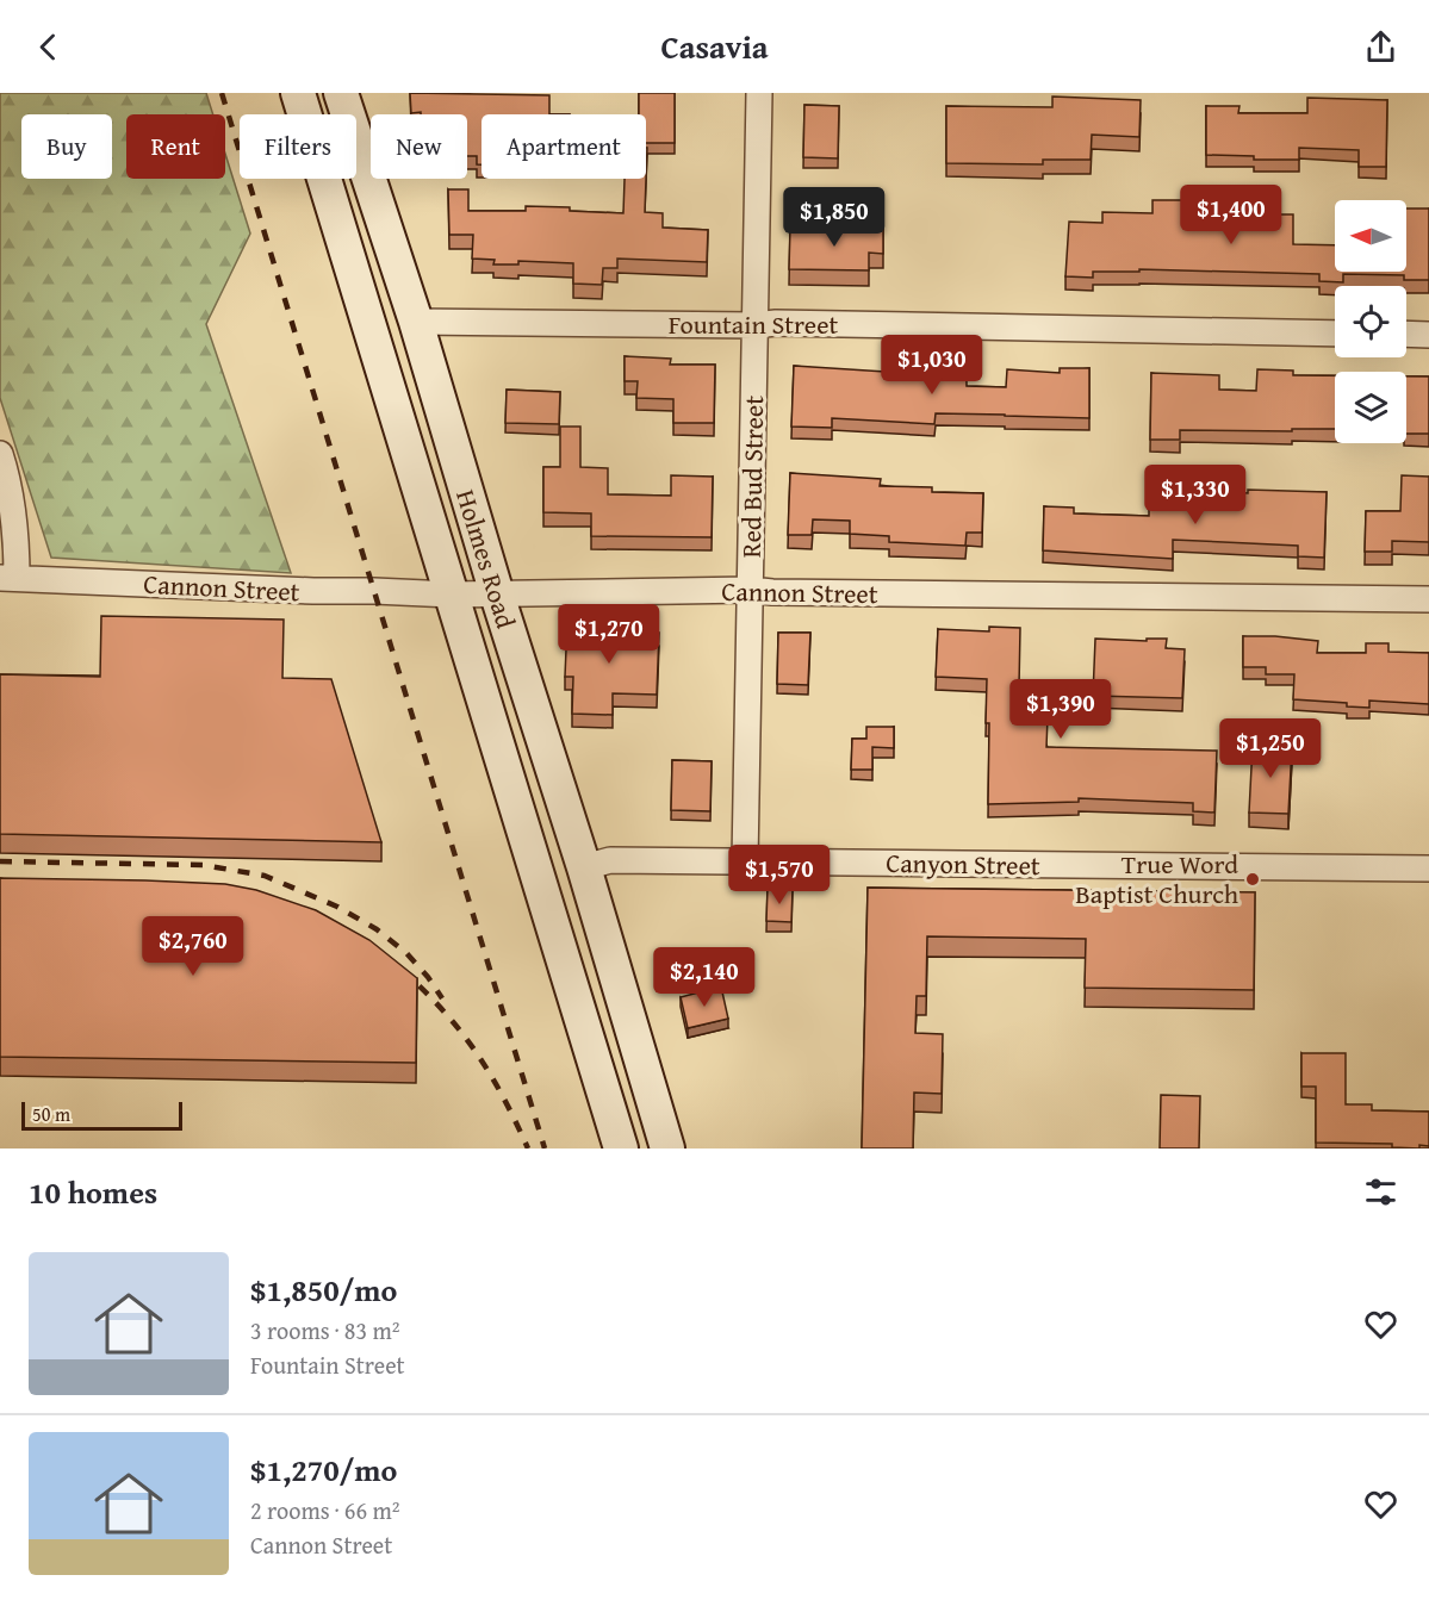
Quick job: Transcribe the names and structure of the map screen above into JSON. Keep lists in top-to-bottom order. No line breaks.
{"streets":{"main road":["Holmes Road"],"street":["Fountain Street","Red Bud Street","Cannon Street","Canyon Street"]},"crossings":[["Fountain Street","Red Bud Street"],["Fountain Street","Holmes Road"],["Red Bud Street","Cannon Street"],["Red Bud Street","Canyon Street"],["Holmes Road","Cannon Street"],["Holmes Road","Canyon Street"]],"places":["True Word Baptist Church"],"scale_bar":"50 m","north":"left","page":{"header":"Casavia","chip":["Buy","Rent","Filters","New","Apartment"],"price":["$1,400","$1,850","$1,030","$1,330","$1,270","$1,390","$1,250","$1,570","$2,760","$2,140"],"scale":"50 m","heading":"10 homes","list":[{"name":"$1,850/mo","note":"3 rooms · 83 m² · Fountain Street"},{"name":"$1,270/mo","note":"2 rooms · 66 m² · Cannon Street"}]}}
